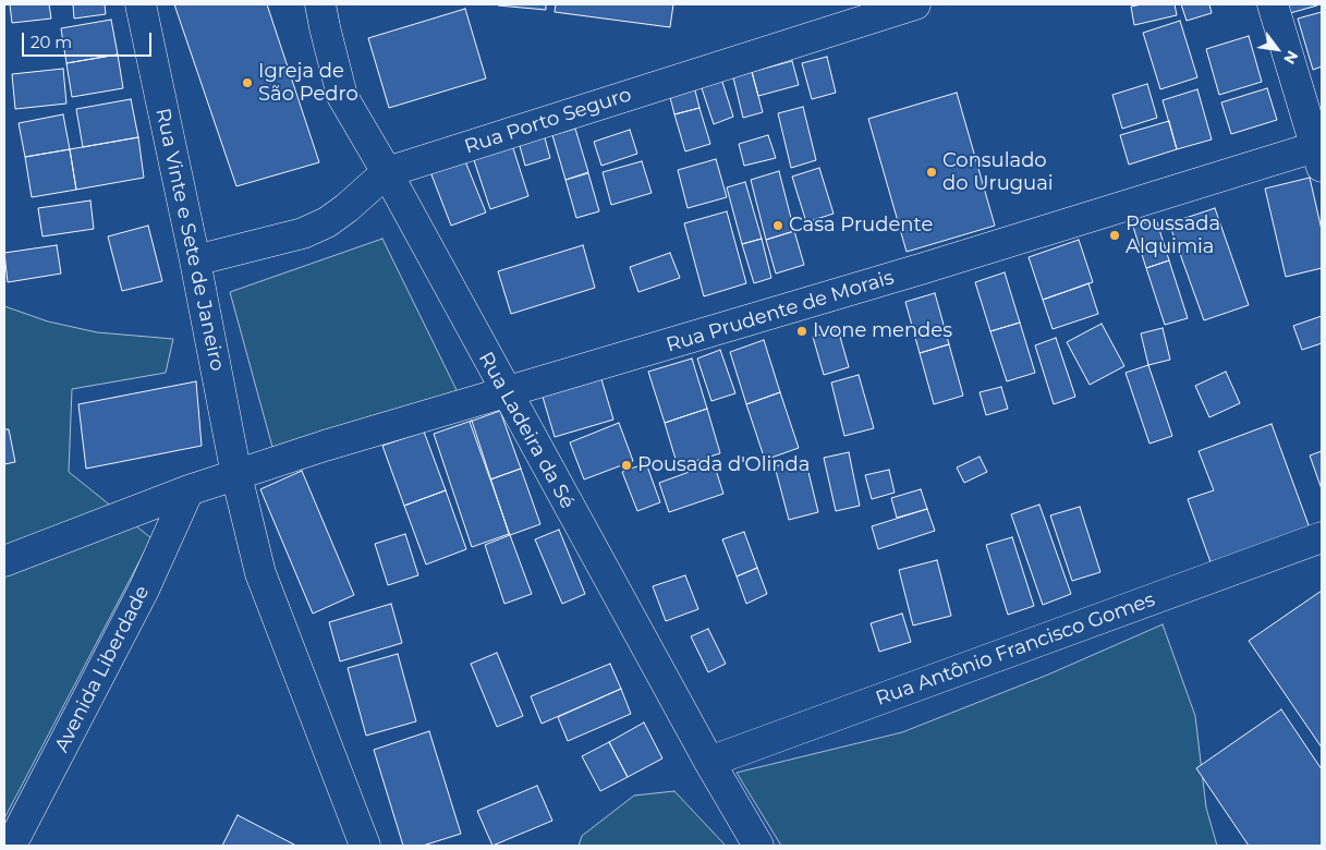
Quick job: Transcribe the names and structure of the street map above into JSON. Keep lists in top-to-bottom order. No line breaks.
{"streets":{"street":["Rua Porto Seguro","Rua Vinte e Sete de Janeiro","Rua Prudente de Morais","Rua Ladeira da Sé","Rua Antônio Francisco Gomes","Avenida Liberdade"]},"crossings":[["Rua Porto Seguro","Rua Vinte e Sete de Janeiro"],["Rua Porto Seguro","Rua Ladeira da Sé"],["Rua Vinte e Sete de Janeiro","Rua Prudente de Morais"],["Rua Prudente de Morais","Rua Ladeira da Sé"],["Rua Prudente de Morais","Avenida Liberdade"],["Rua Ladeira da Sé","Rua Antônio Francisco Gomes"]],"places":["Igreja de São Pedro","Consulado do Uruguai","Casa Prudente","Poussada Alquimia","Ivone mendes","Pousada d'Olinda"],"scale_bar":"20 m","north":"bottom right"}
